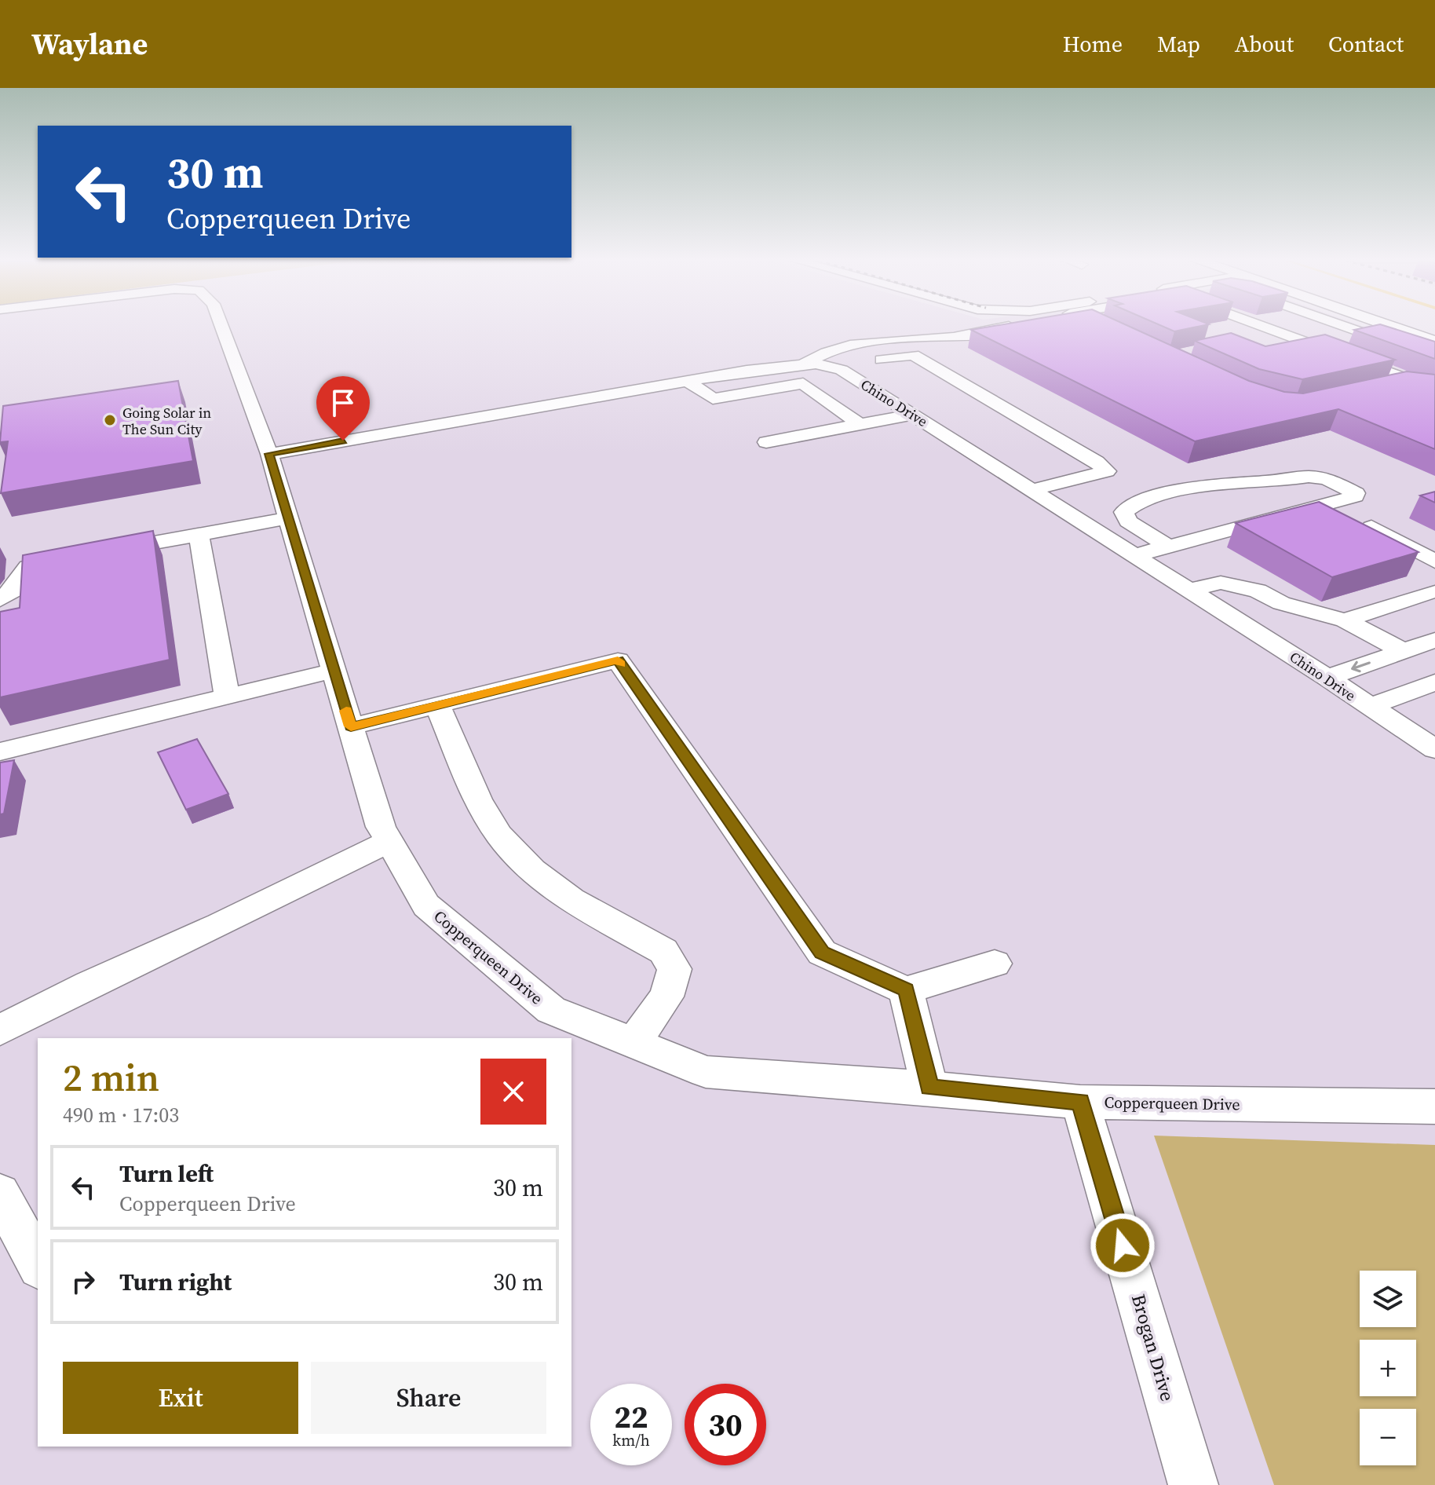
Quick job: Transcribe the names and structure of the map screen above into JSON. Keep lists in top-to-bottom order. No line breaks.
{"streets":{"street":["Chino Drive","Copperqueen Drive","Brogan Drive"]},"crossings":[["Chino Drive","Copperqueen Drive"],["Copperqueen Drive","Brogan Drive"]],"places":["Going Solar in The Sun City"],"page":{"header":"Waylane","nav":["Home","Map","About","Contact"],"turn":["30 m","Copperqueen Drive"],"heading":["2 min","490 m · 17:03"],"list":[{"name":"Turn left","note":"Copperqueen Drive","value":"30 m"},{"name":"Turn right","value":"30 m"}],"map_buttons":["+","−"],"buttons":["Exit","Share"],"speed":"22 km/h","limit":"30"}}
